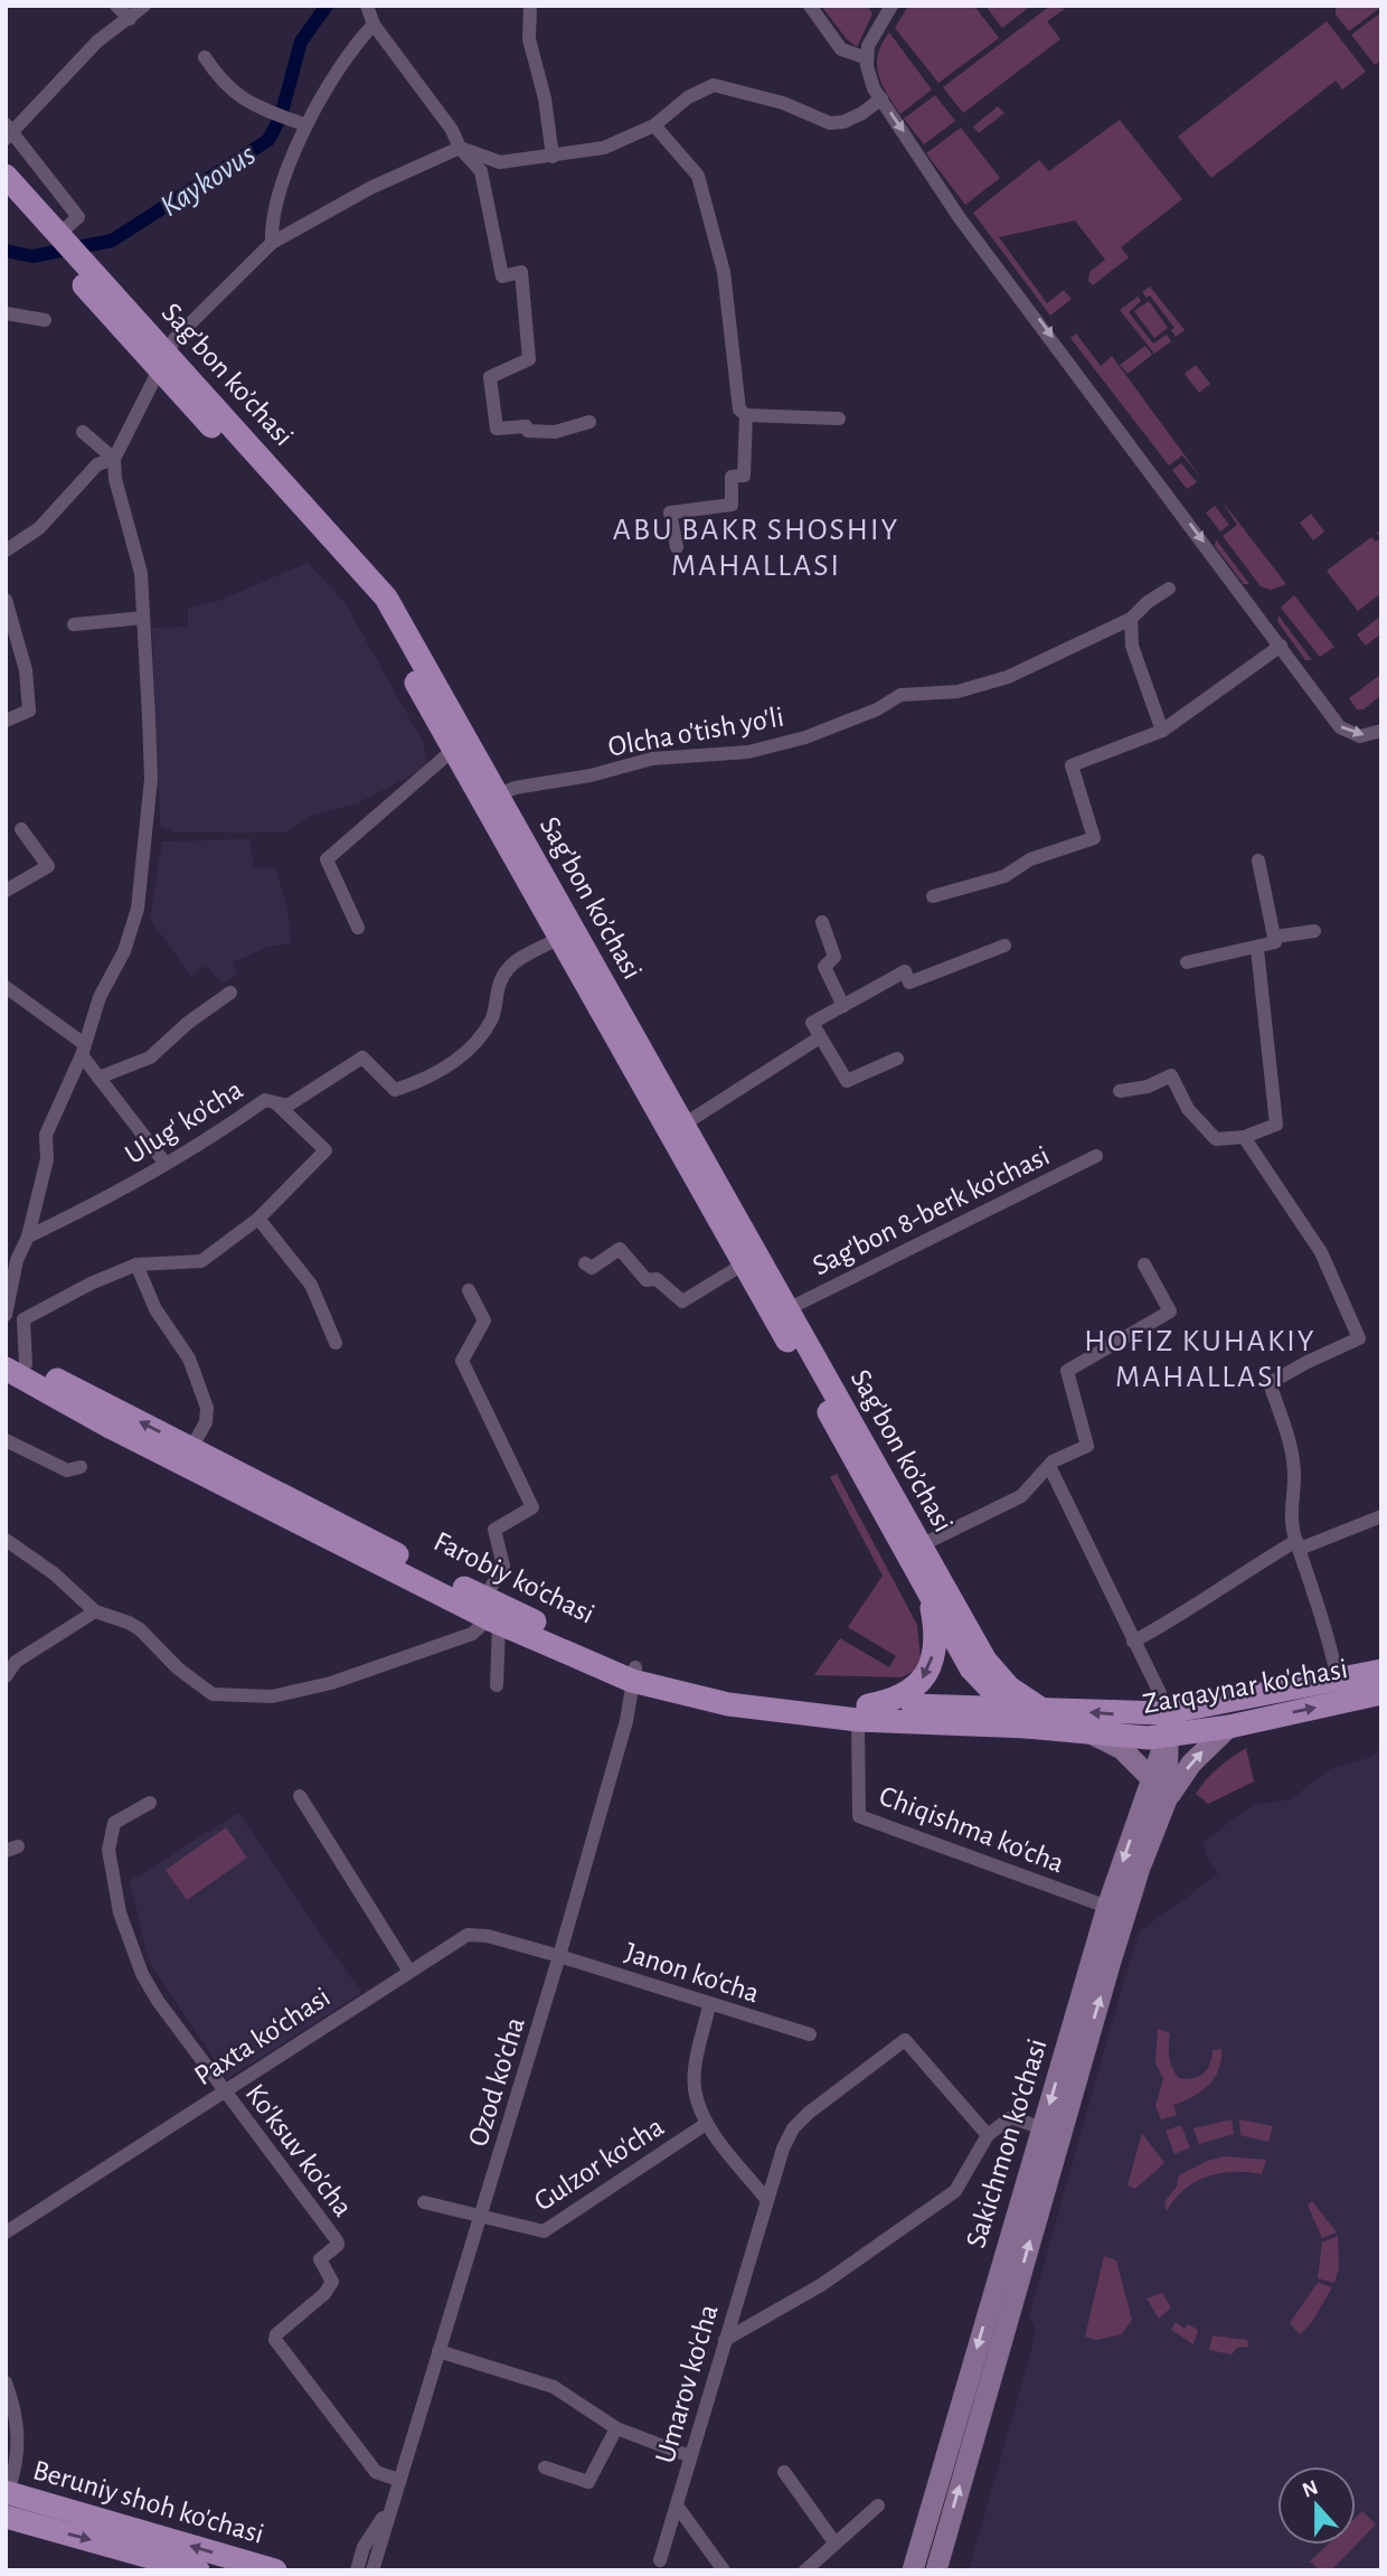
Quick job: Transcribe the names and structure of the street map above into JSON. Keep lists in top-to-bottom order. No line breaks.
{"streets":{"main road":["Sag’bon ko’chasi","Farobiy ko'chasi","Zarqaynar ko'chasi","Sakichmon ko'chasi","Beruniy shoh ko'chasi"],"street":["Olcha o'tish yo'li","Ulug' ko'cha","Sag'bon 8-berk ko'chasi","Chiqishma ko'cha","Janon ko'cha","Paxta ko‘chasi","Ozod ko'cha","Ko'ksuv ko'cha","Gulzor ko'cha","Umarov ko'cha"]},"crossings":[["Sag’bon ko’chasi","Olcha o'tish yo'li"],["Sag’bon ko’chasi","Ulug' ko'cha"],["Sag’bon ko’chasi","Sag'bon 8-berk ko'chasi"],["Sag’bon ko’chasi","Farobiy ko'chasi"],["Sag’bon ko’chasi","Zarqaynar ko'chasi"],["Farobiy ko'chasi","Zarqaynar ko'chasi"],["Farobiy ko'chasi","Chiqishma ko'cha"],["Farobiy ko'chasi","Ozod ko'cha"],["Zarqaynar ko'chasi","Sakichmon ko'chasi"],["Chiqishma ko'cha","Sakichmon ko'chasi"],["Janon ko'cha","Paxta ko‘chasi"],["Janon ko'cha","Ozod ko'cha"],["Paxta ko‘chasi","Ozod ko'cha"],["Paxta ko‘chasi","Ko'ksuv ko'cha"],["Ozod ko'cha","Ko'ksuv ko'cha"],["Ozod ko'cha","Gulzor ko'cha"]],"districts":["ABU BAKR SHOSHIY MAHALLASI","HOFIZ KUHAKIY MAHALLASI"],"water":["Kaykovus"],"north":"top"}
